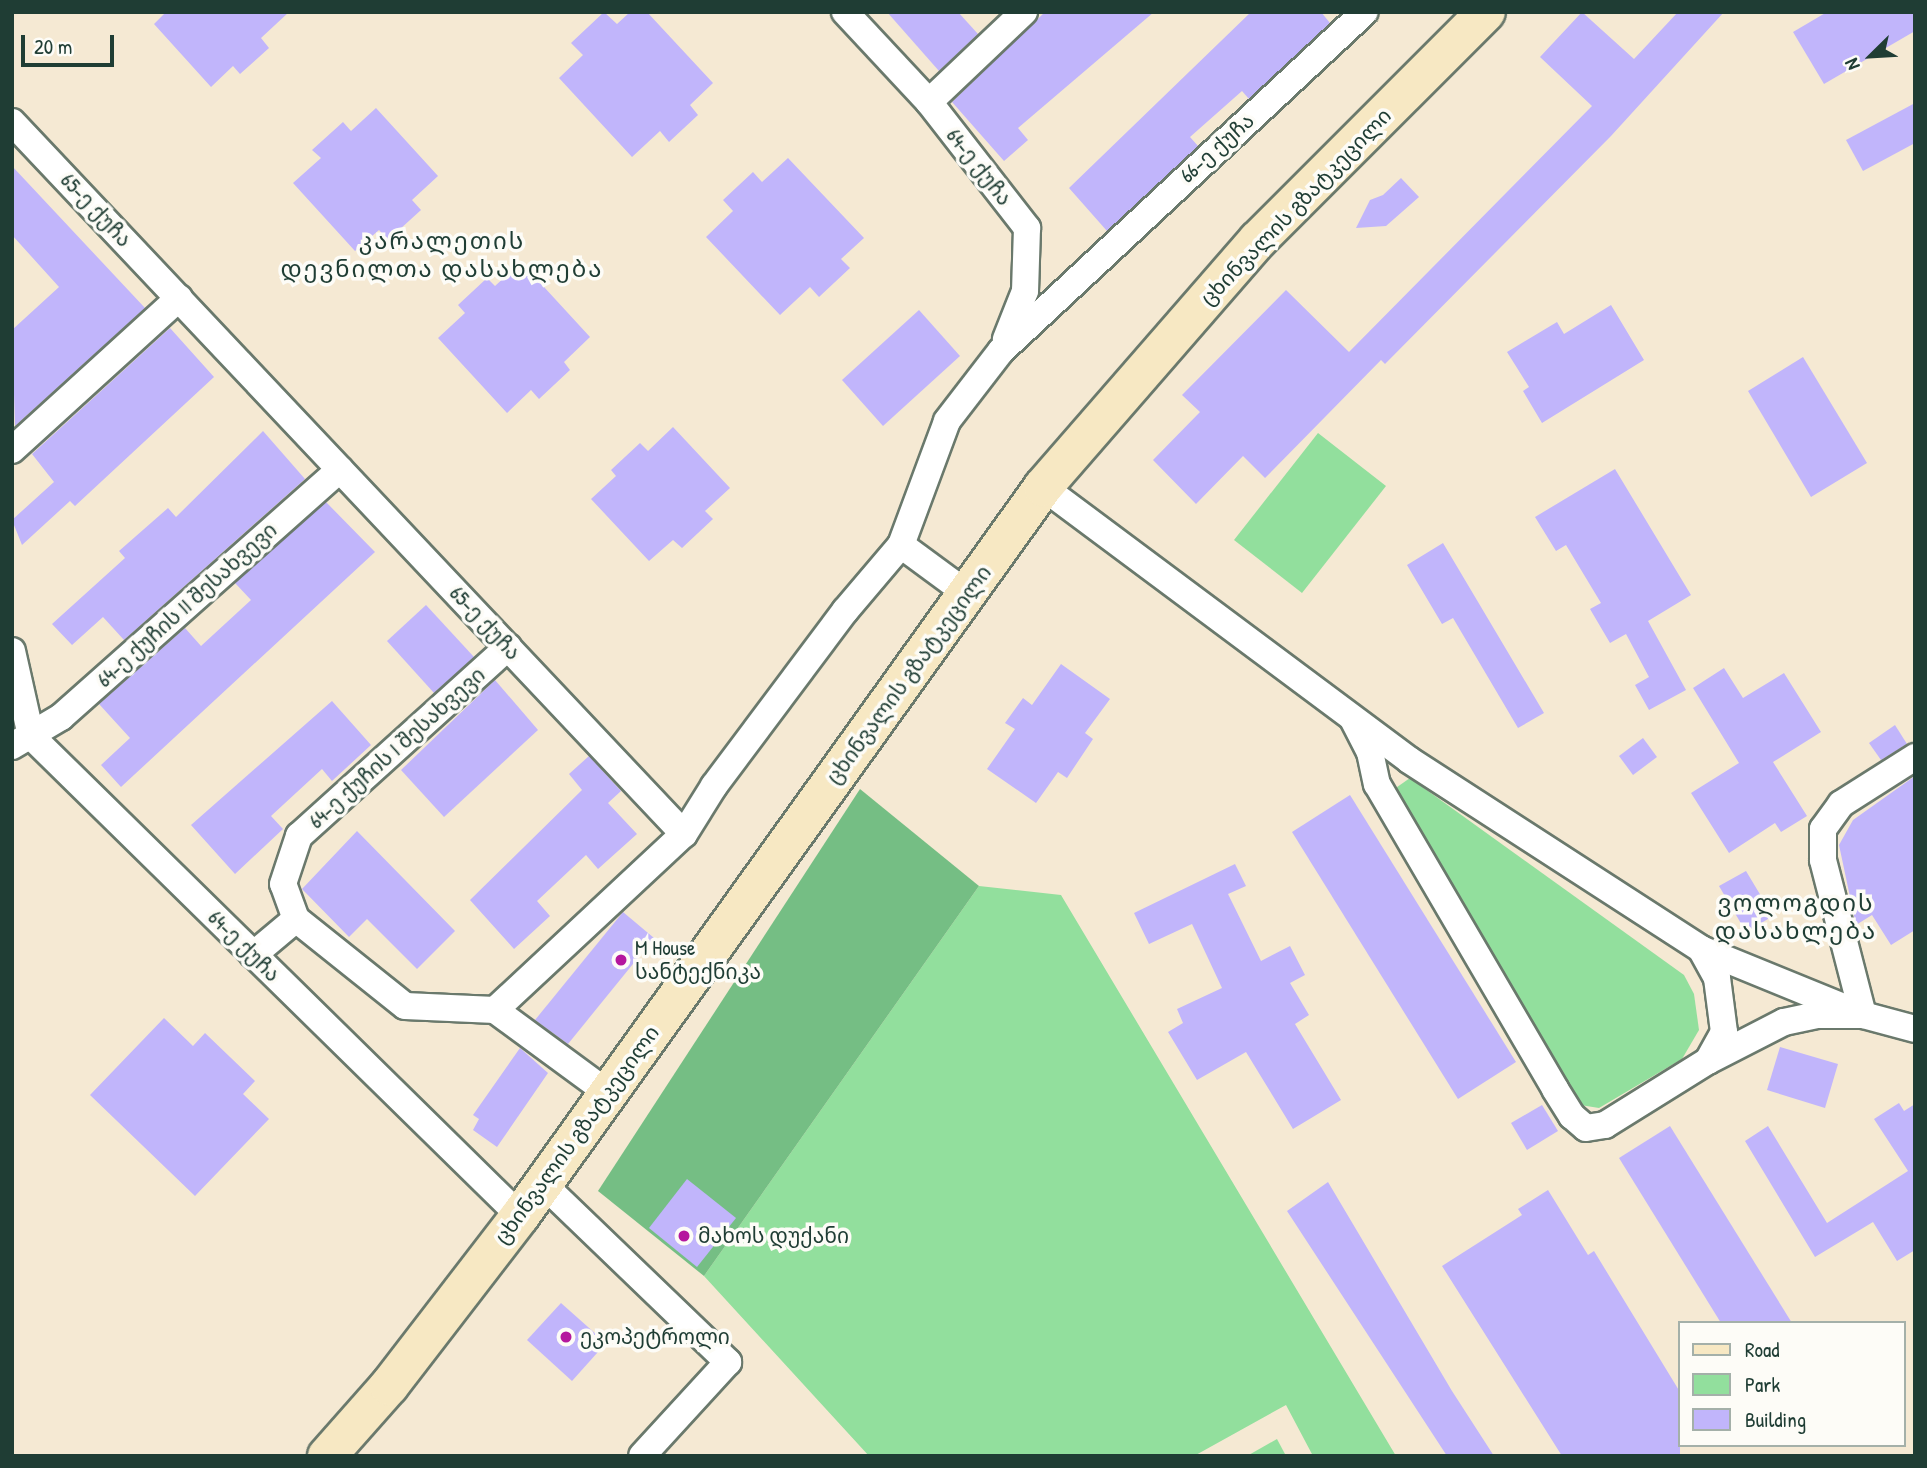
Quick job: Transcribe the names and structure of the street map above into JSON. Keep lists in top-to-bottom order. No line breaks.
{"streets":{"main road":["ცხინვალის გზატკეცილი"],"street":["66-ე ქუჩა","64-ე ქუჩა","65-ე ქუჩა","64-ე ქუჩის II შესახვევი","64-ე ქუჩის I შესახვევი"]},"crossings":[["66-ე ქუჩა","64-ე ქუჩა"],["64-ე ქუჩა","ცხინვალის გზატკეცილი"],["64-ე ქუჩა","64-ე ქუჩის II შესახვევი"],["65-ე ქუჩა","64-ე ქუჩის II შესახვევი"],["65-ე ქუჩა","64-ე ქუჩის I შესახვევი"]],"districts":["კარალეთის დევნილთა დასახლება","ვოლოგდის დასახლება"],"places":["M House სანტექნიკა","მახოს დუქანი","ეკოპეტროლი"],"legend":["Road","Park","Building"],"scale_bar":"20 m","north":"bottom left"}
